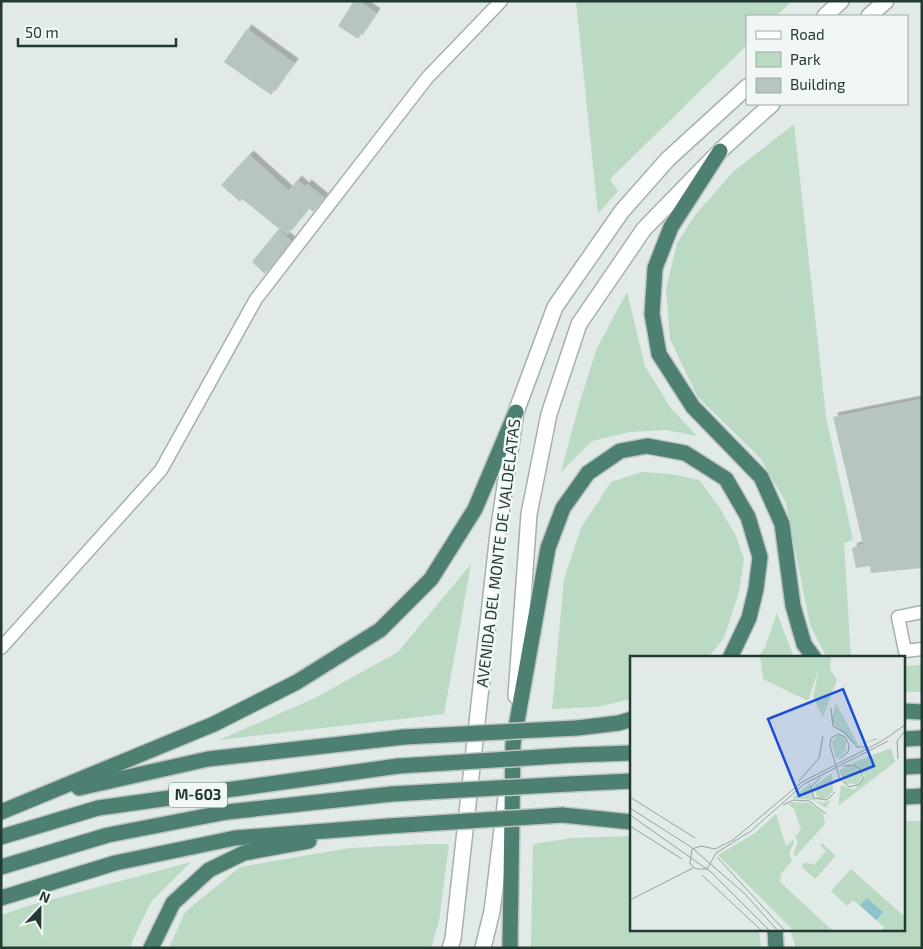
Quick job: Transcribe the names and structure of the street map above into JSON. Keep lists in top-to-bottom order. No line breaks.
{"streets":{"highway":["M-603"],"street":["AVENIDA DEL MONTE DE VALDELATAS"]},"legend":["Road","Park","Building"],"scale_bar":"50 m","north":"top"}
